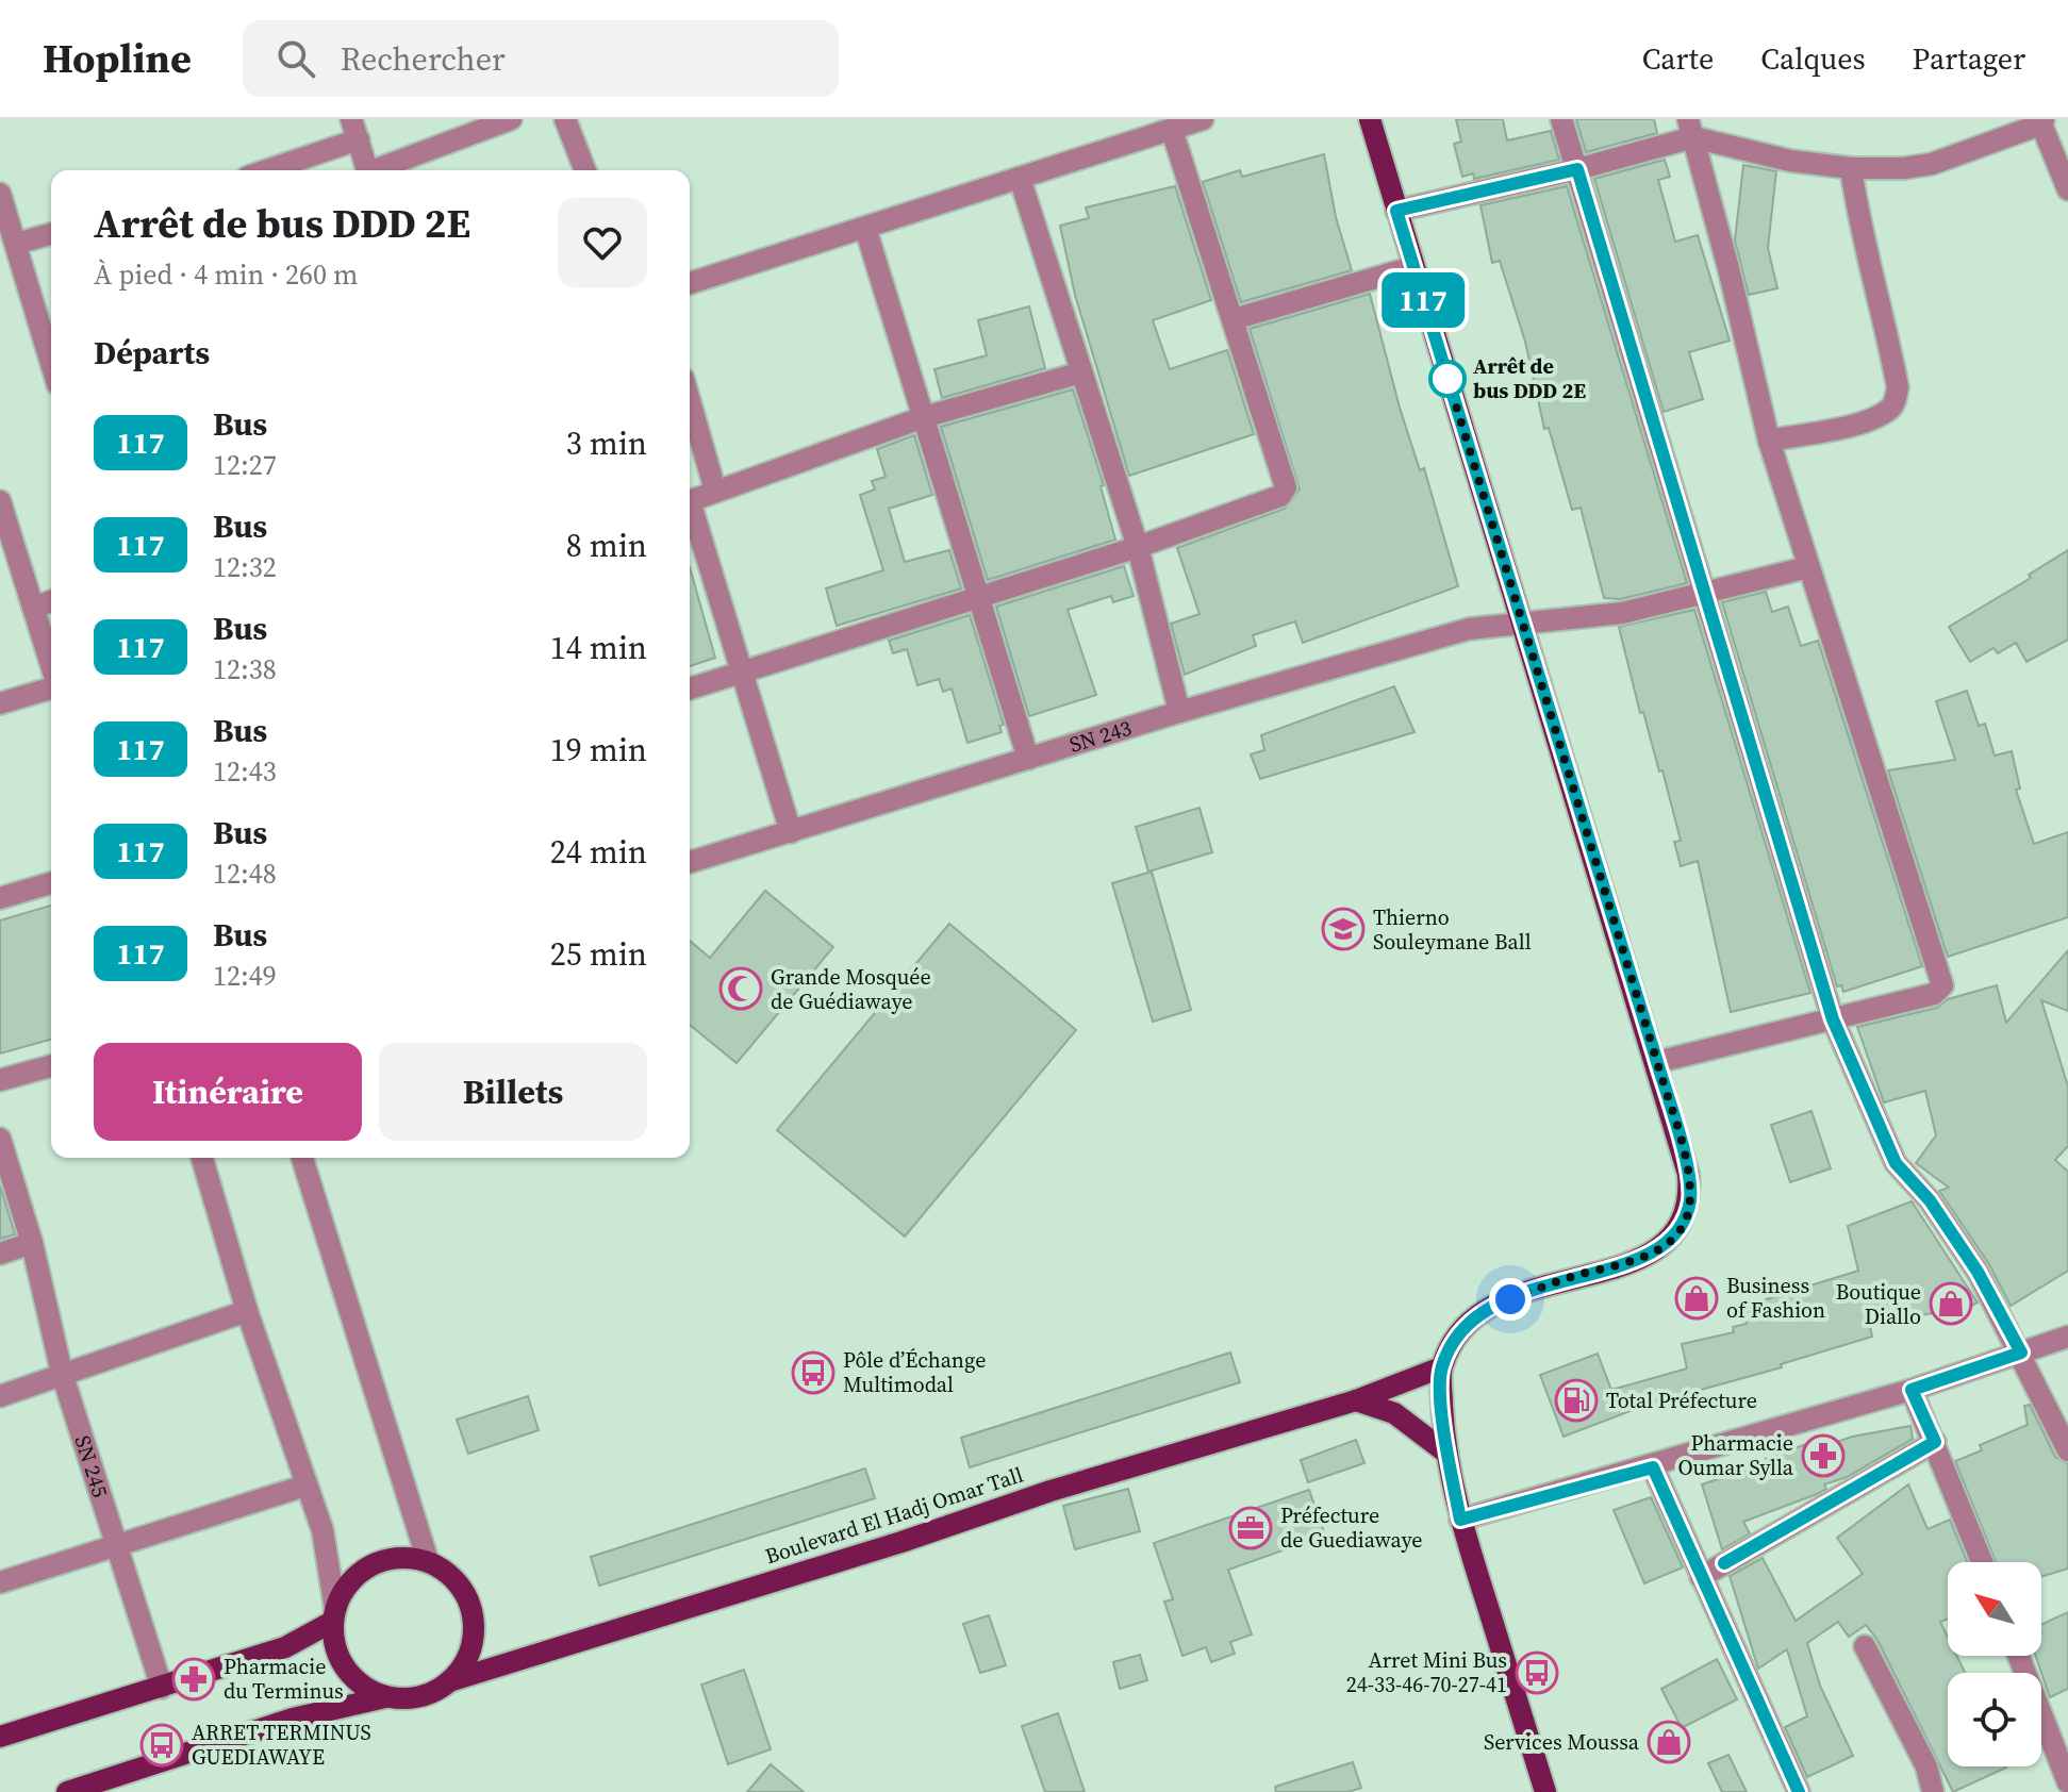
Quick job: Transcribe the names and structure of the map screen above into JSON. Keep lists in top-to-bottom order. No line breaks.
{"streets":{"main road":["Boulevard El Hadj Omar Tall"],"street":["SN 243","SN 245"]},"places":{"other":["Arrêt de bus DDD 2E"],"school or university":["Thierno Souleymane Ball"],"mosque":["Grande Mosquée de Guédiawaye"],"shop":["Business of Fashion","Boutique Diallo","Services Moussa"],"bus stop":["Pôle d’Échange Multimodal","Arret Mini Bus 24-33-46-70-27-41","ARRET TERMINUS GUEDIAWAYE"],"fuel station":["Total Préfecture"],"pharmacy":["Pharmacie Oumar Sylla","Pharmacie du Terminus"],"office":["Préfecture de Guediawaye"]},"lines":["bus line 117"],"north":"top left","page":{"header":"Hopline","search":"Rechercher","nav":["Carte","Calques","Partager"],"on_map":"117","heading":[["Arrêt de bus DDD 2E","À pied · 4 min · 260 m"],"Départs"],"list":[{"mark":"117","name":"Bus","note":"12:27","value":"3 min"},{"mark":"117","name":"Bus","note":"12:32","value":"8 min"},{"mark":"117","name":"Bus","note":"12:38","value":"14 min"},{"mark":"117","name":"Bus","note":"12:43","value":"19 min"},{"mark":"117","name":"Bus","note":"12:48","value":"24 min"},{"mark":"117","name":"Bus","note":"12:49","value":"25 min"}],"buttons":["Itinéraire","Billets"]}}
